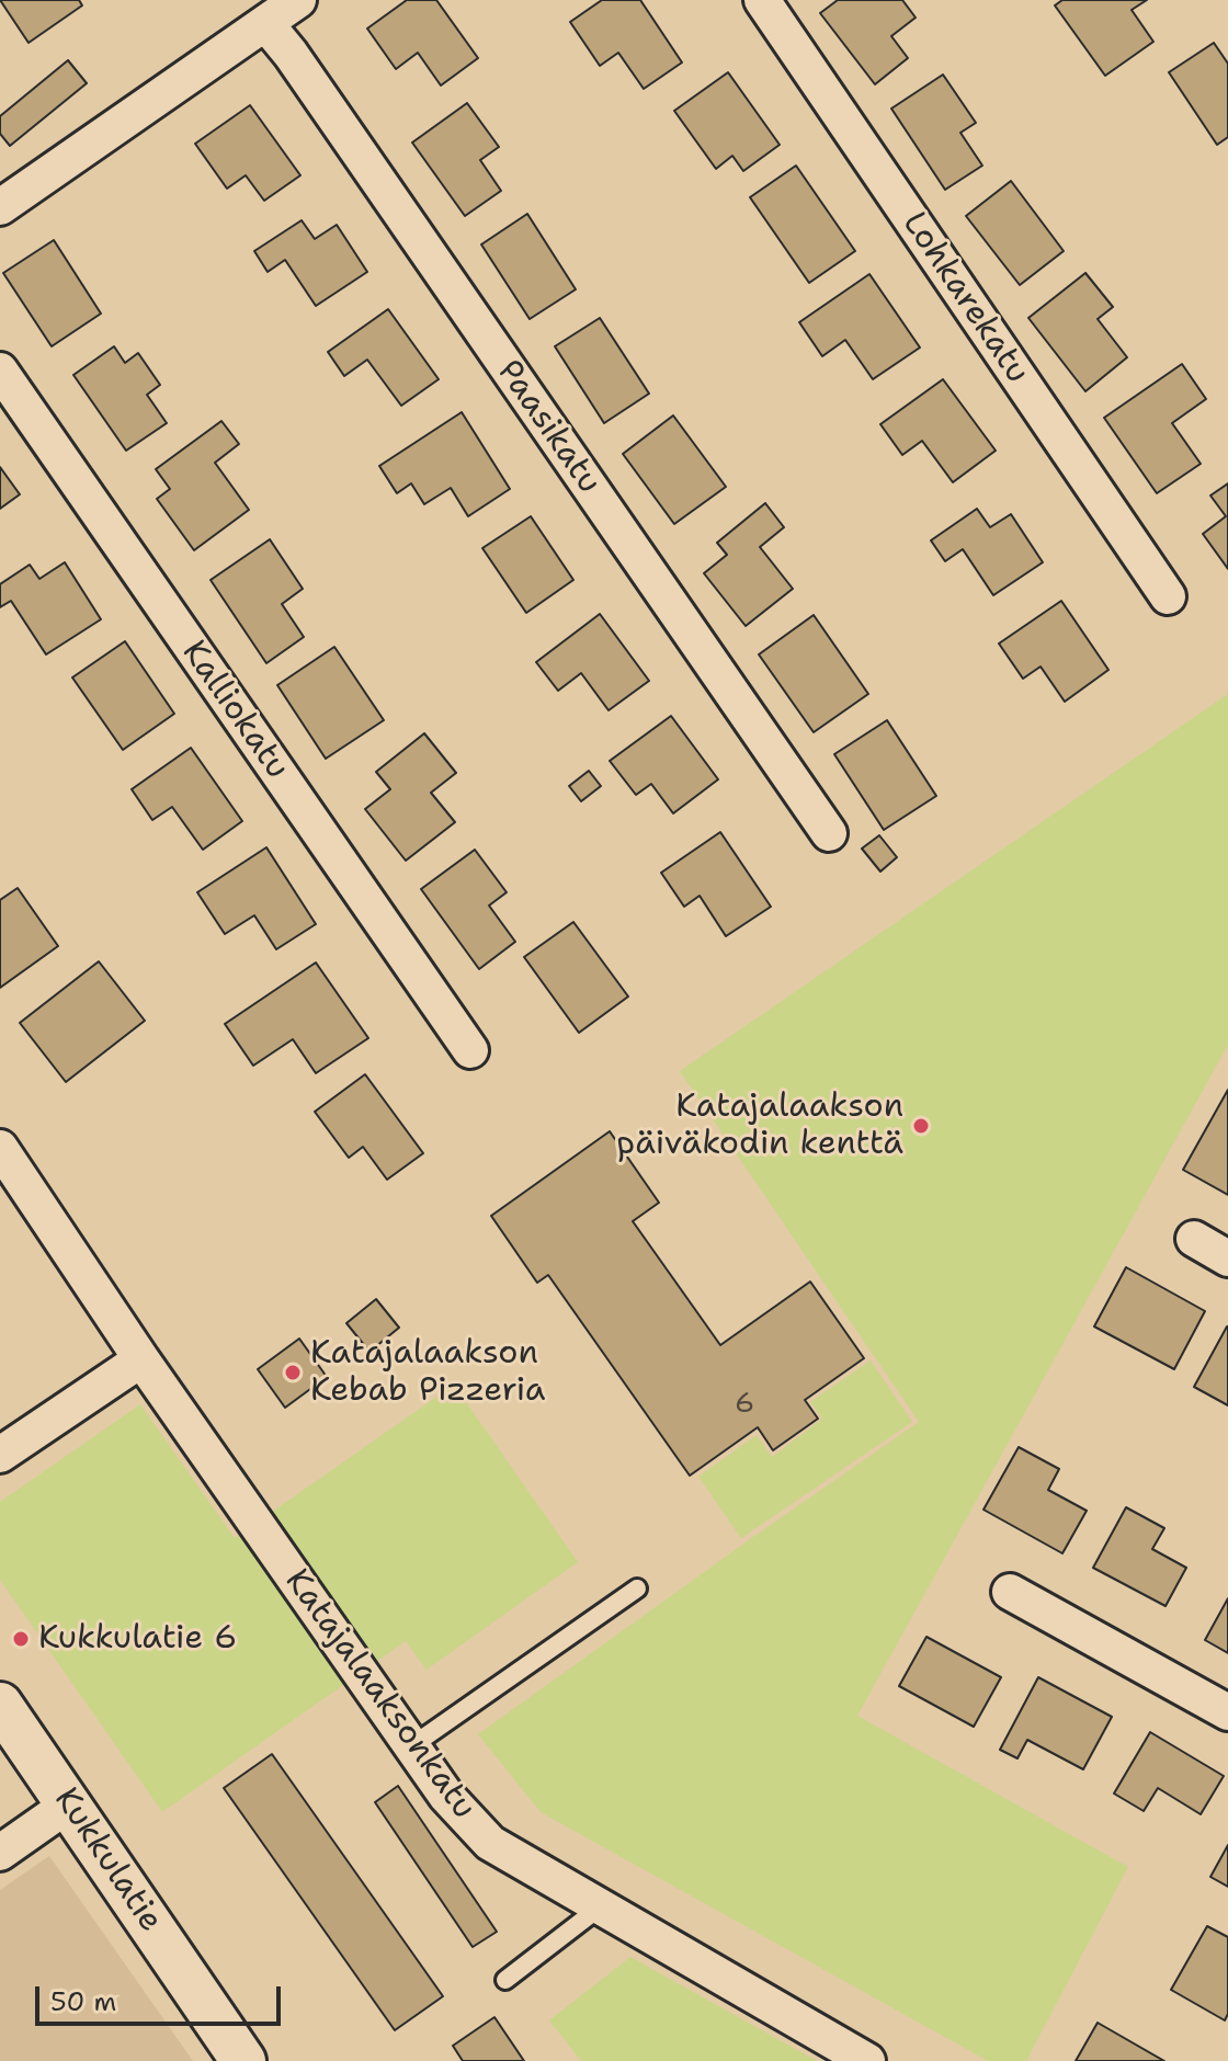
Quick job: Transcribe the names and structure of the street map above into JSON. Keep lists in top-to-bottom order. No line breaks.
{"streets":{"street":["Lohkarekatu","Paasikatu","Kalliokatu","Katajalaaksonkatu","Kukkulatie"]},"places":["Katajalaakson päiväkodin kenttä","Katajalaakson Kebab Pizzeria","Kukkulatie 6"],"house_numbers":["6"],"scale_bar":"50 m"}
